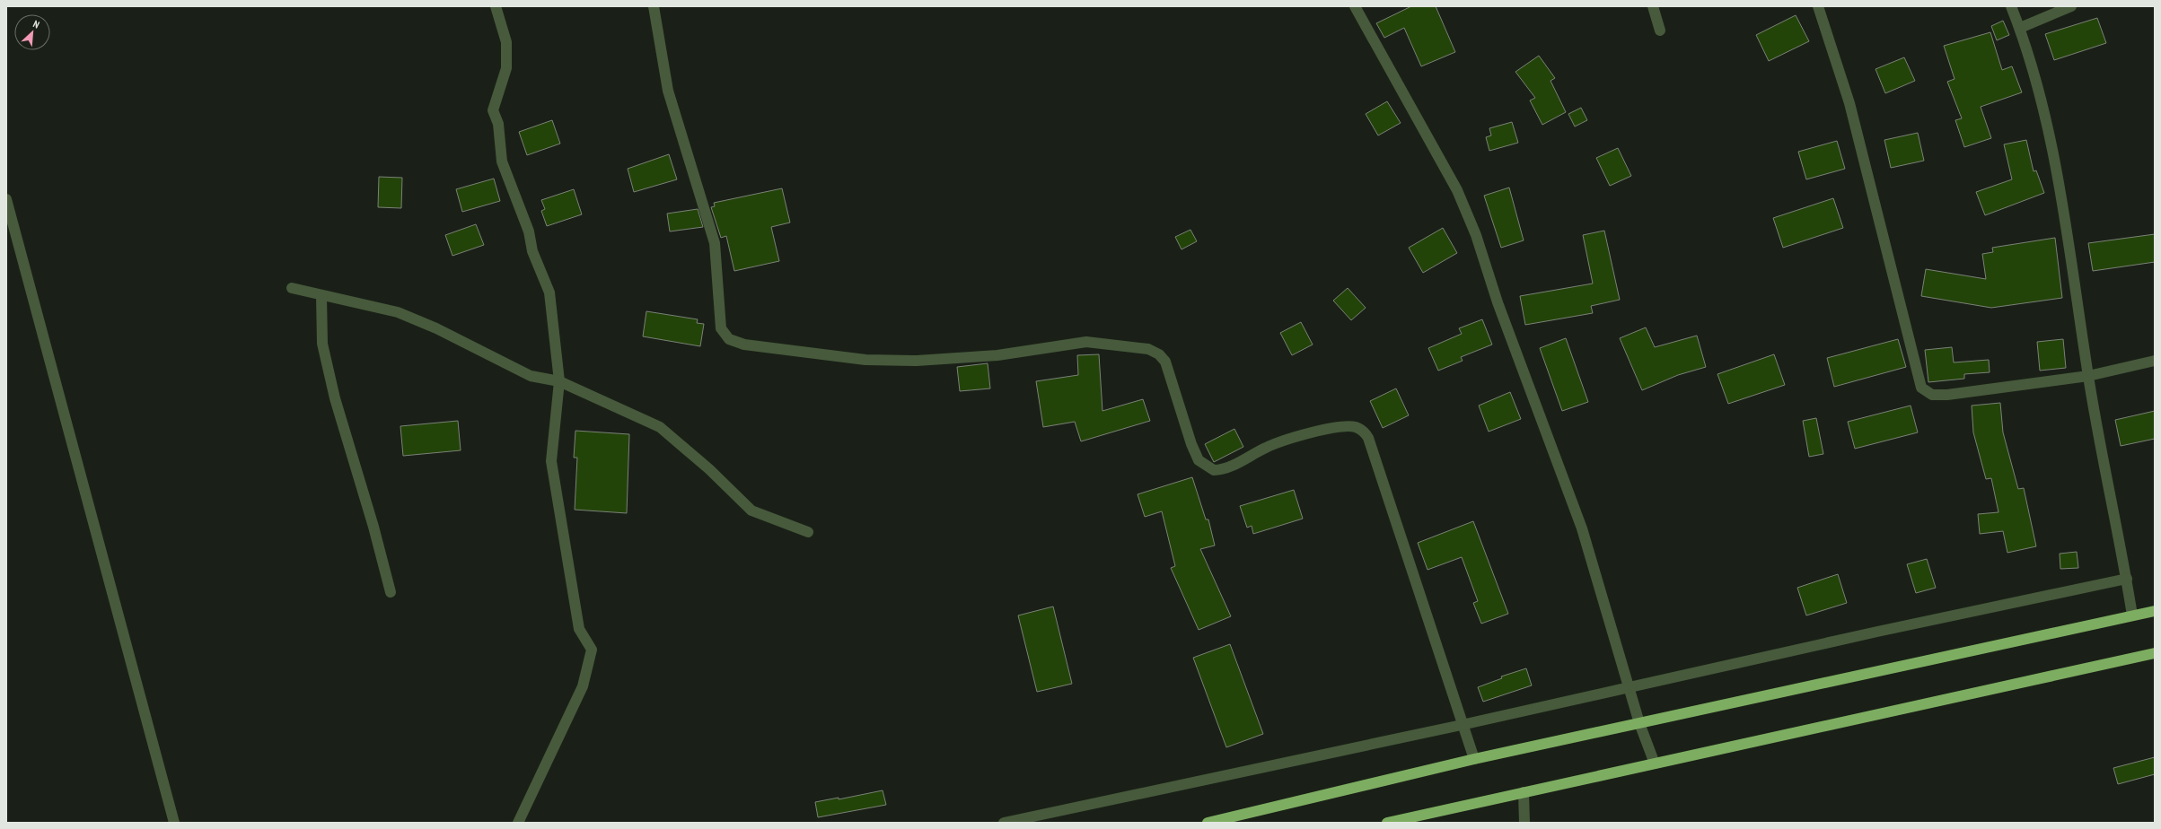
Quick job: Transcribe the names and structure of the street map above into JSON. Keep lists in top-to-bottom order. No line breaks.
{"north":"top right"}
